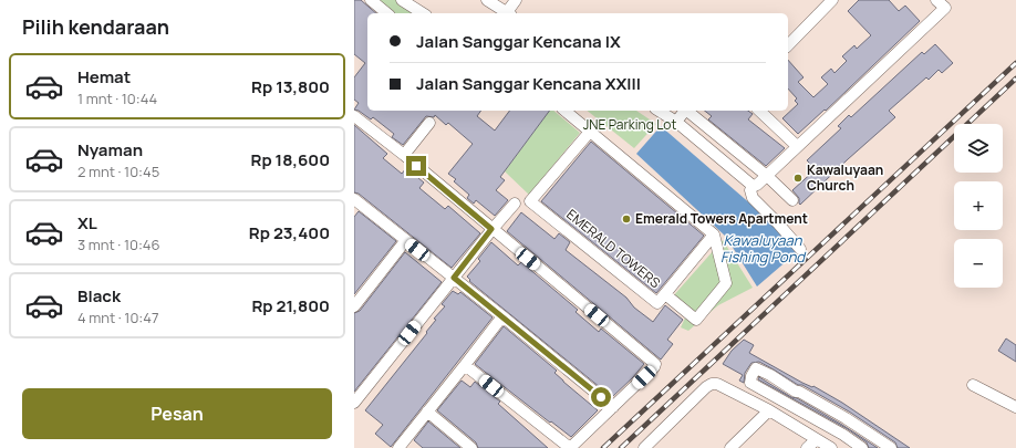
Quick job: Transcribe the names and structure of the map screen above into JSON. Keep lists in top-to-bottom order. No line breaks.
{"streets":{"street":["EMERALD TOWERS"]},"water":["Kawaluyaan Fishing Pond"],"parks":["JNE Parking Lot"],"places":["Kawaluyaan Church","Emerald Towers Apartment"],"page":{"heading":"Pilih kendaraan","banner":["Jalan Sanggar Kencana IX","Jalan Sanggar Kencana XXIII"],"list":[{"name":"Hemat","note":"1 mnt · 10:44","value":"Rp 13,800"},{"name":"Nyaman","note":"2 mnt · 10:45","value":"Rp 18,600"},{"name":"XL","note":"3 mnt · 10:46","value":"Rp 23,400"},{"name":"Black","note":"4 mnt · 10:47","value":"Rp 21,800"}],"map_buttons":["+","−"],"buttons":"Pesan"}}
